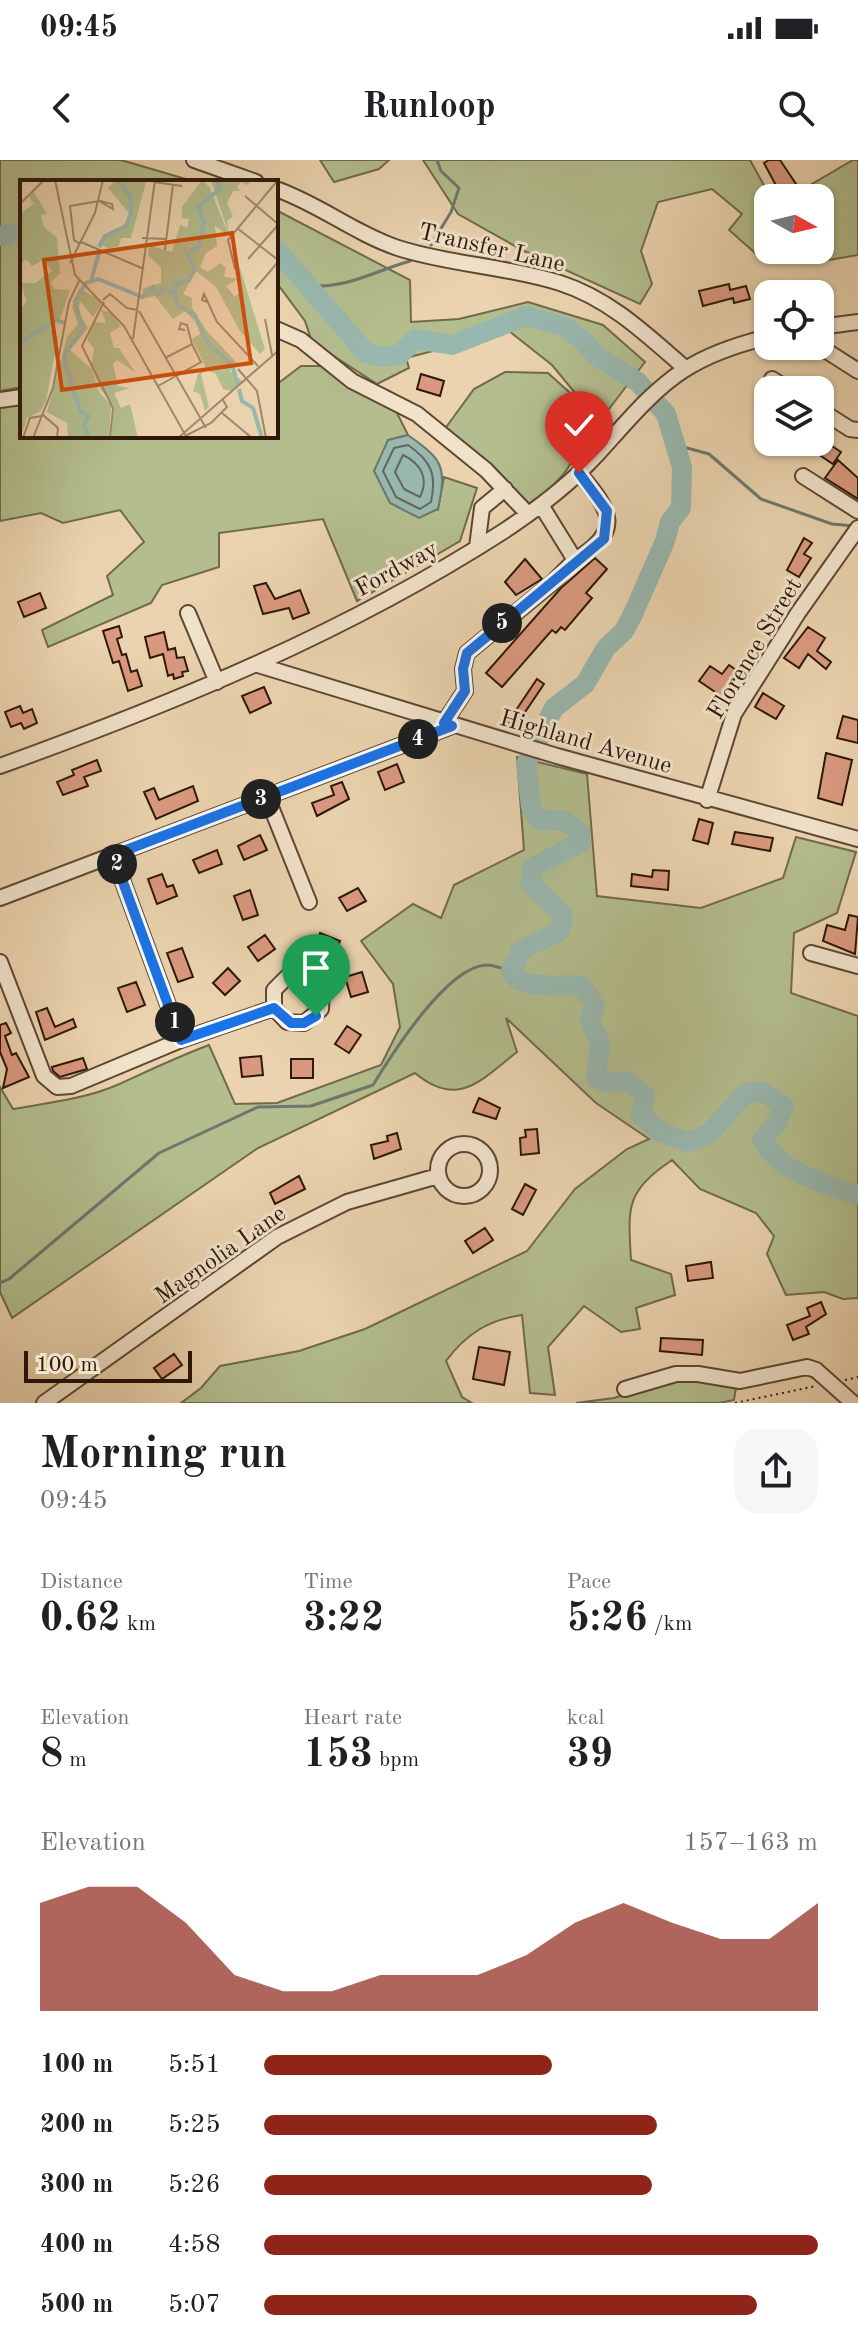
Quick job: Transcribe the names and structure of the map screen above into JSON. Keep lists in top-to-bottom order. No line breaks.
{"streets":{"street":["Transfer Lane","Fordway","Florence Street","Highland Avenue","Magnolia Lane"]},"crossings":[["Transfer Lane","Fordway"],["Fordway","Highland Avenue"],["Florence Street","Highland Avenue"]],"scale_bar":"100 m","north":"right","page":{"status":"09:45","header":"Runloop","pins":["5","4","3","2","1"],"scale":"100 m","heading":["Morning run","09:45"],"stats":[["Distance","0.62 km"],["Time","3:22"],["Pace","5:26 /km"],["Elevation","8 m"],["Heart rate","153 bpm"],["kcal","39"]],"chart":["Elevation","157–163 m"],"list":[{"name":"100 m","note":"5:51"},{"name":"200 m","note":"5:25"},{"name":"300 m","note":"5:26"},{"name":"400 m","note":"4:58"},{"name":"500 m","note":"5:07"}]}}
